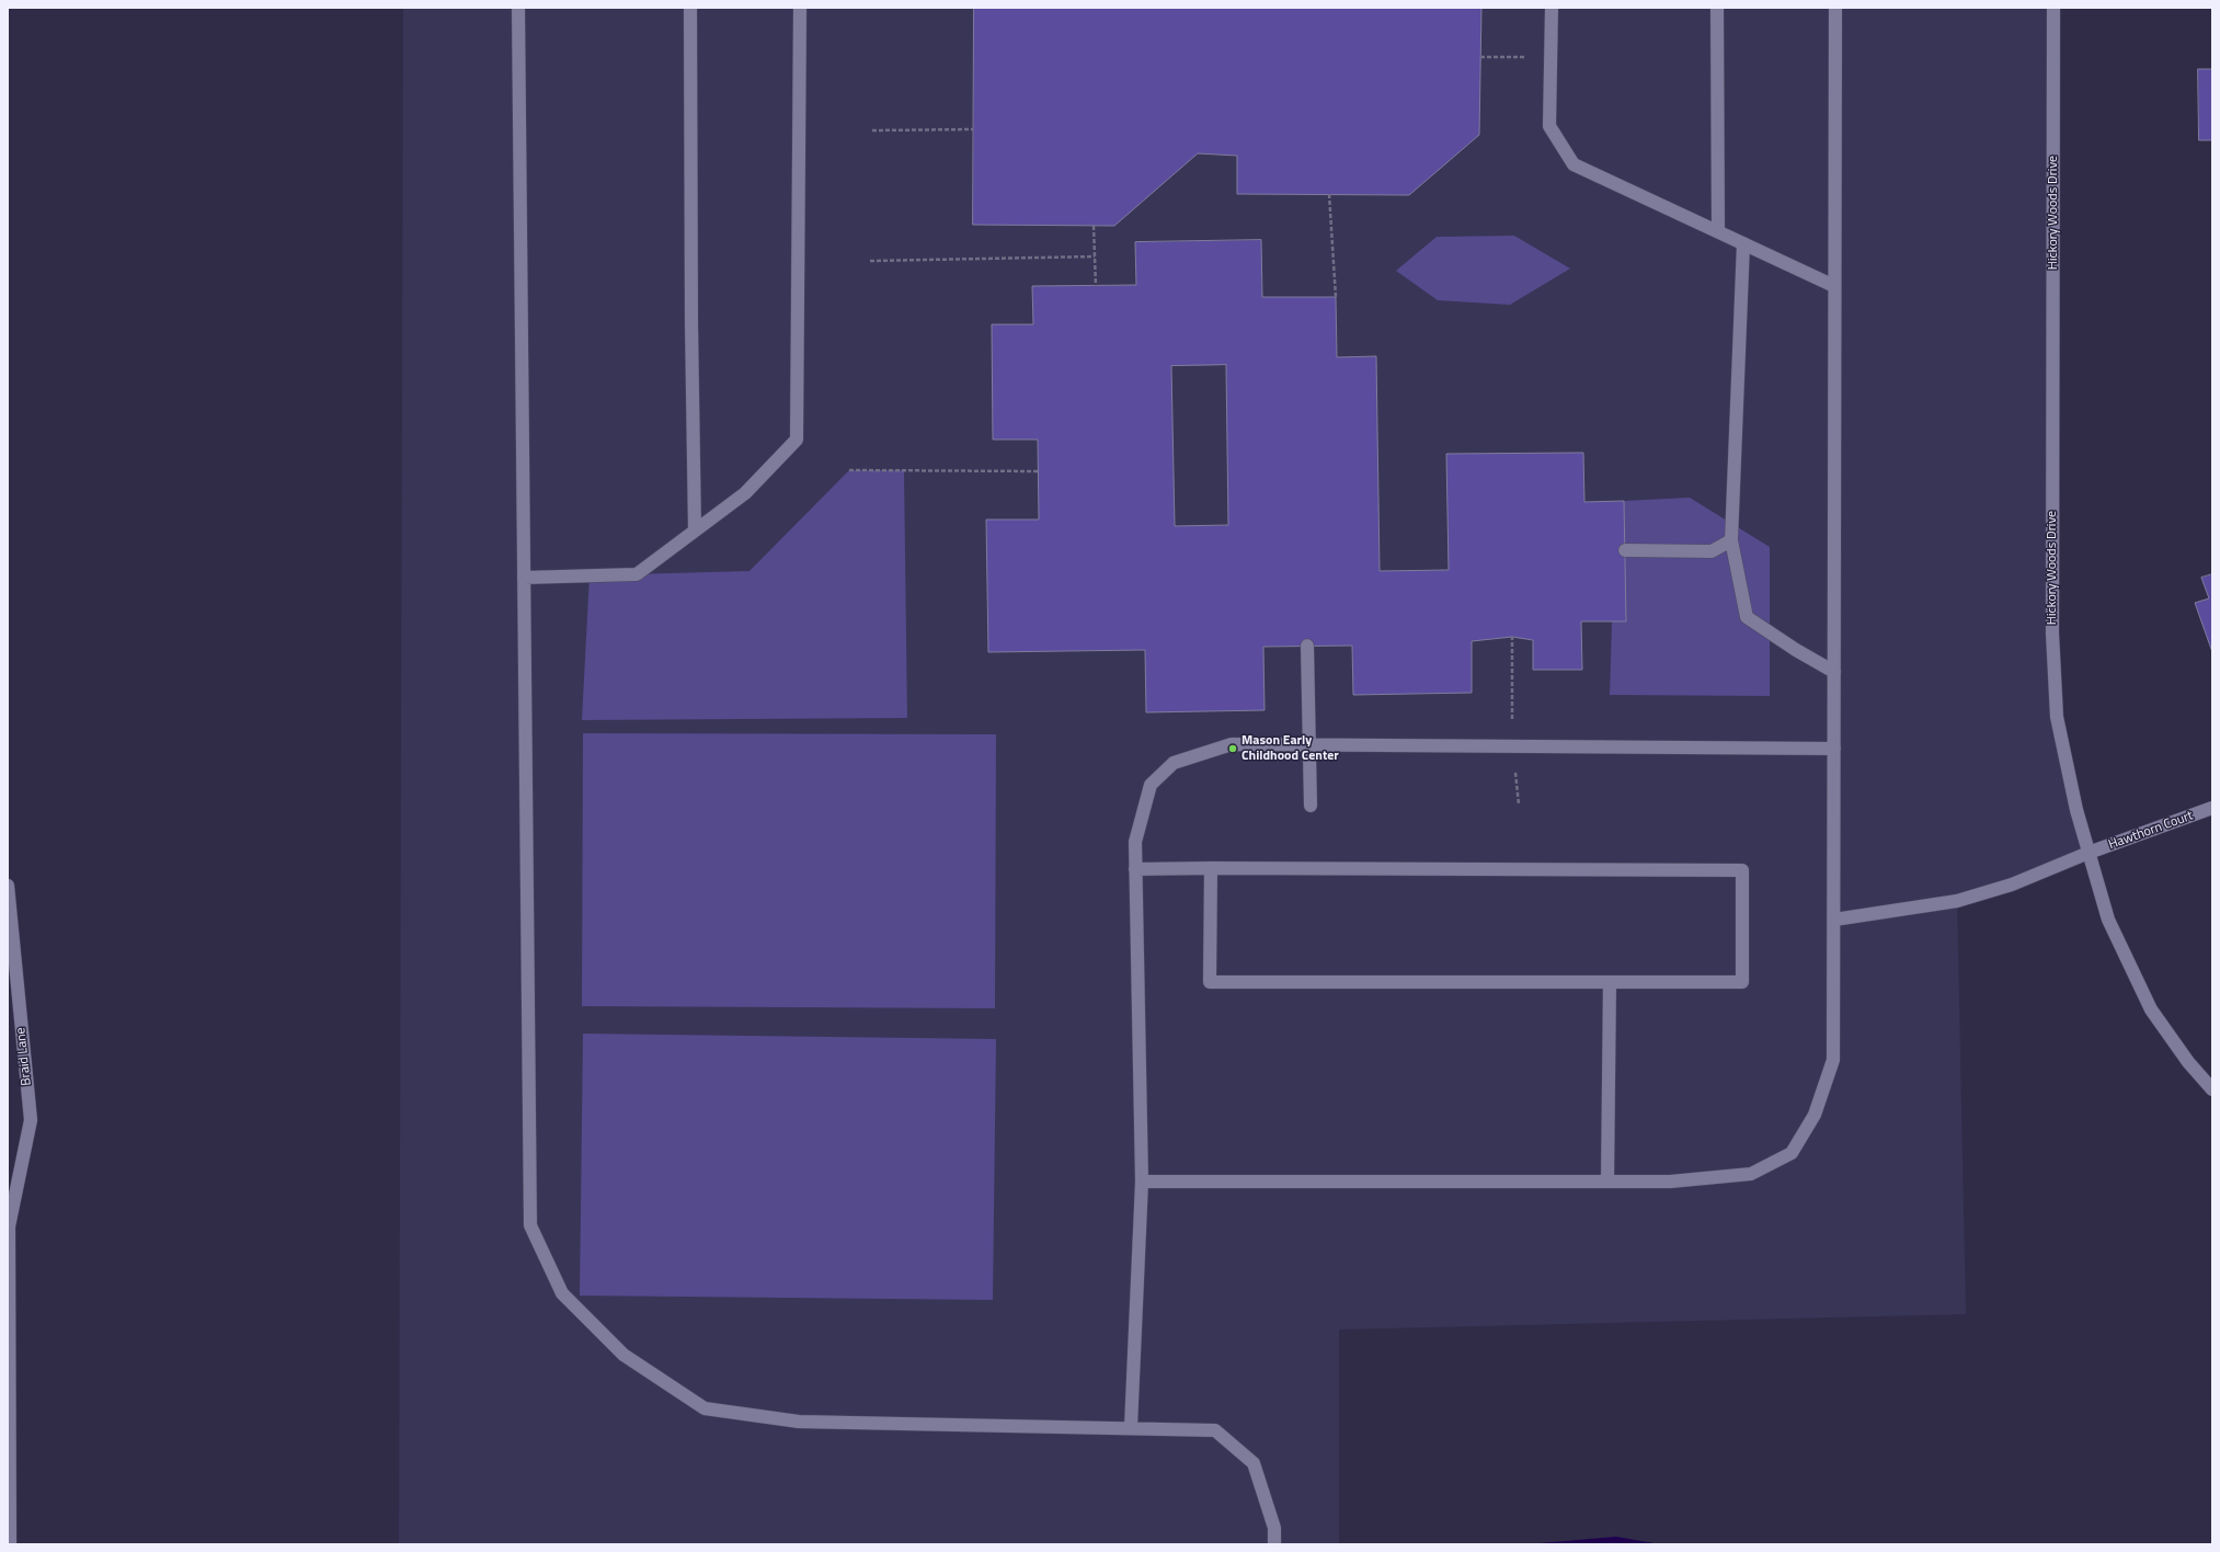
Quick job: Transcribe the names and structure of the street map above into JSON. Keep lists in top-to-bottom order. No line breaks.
{"streets":{"street":["Hickory Woods Drive","Hawthorn Court","Braid Lane"]},"crossings":[["Hickory Woods Drive","Hawthorn Court"]],"places":["Mason Early Childhood Center"]}
